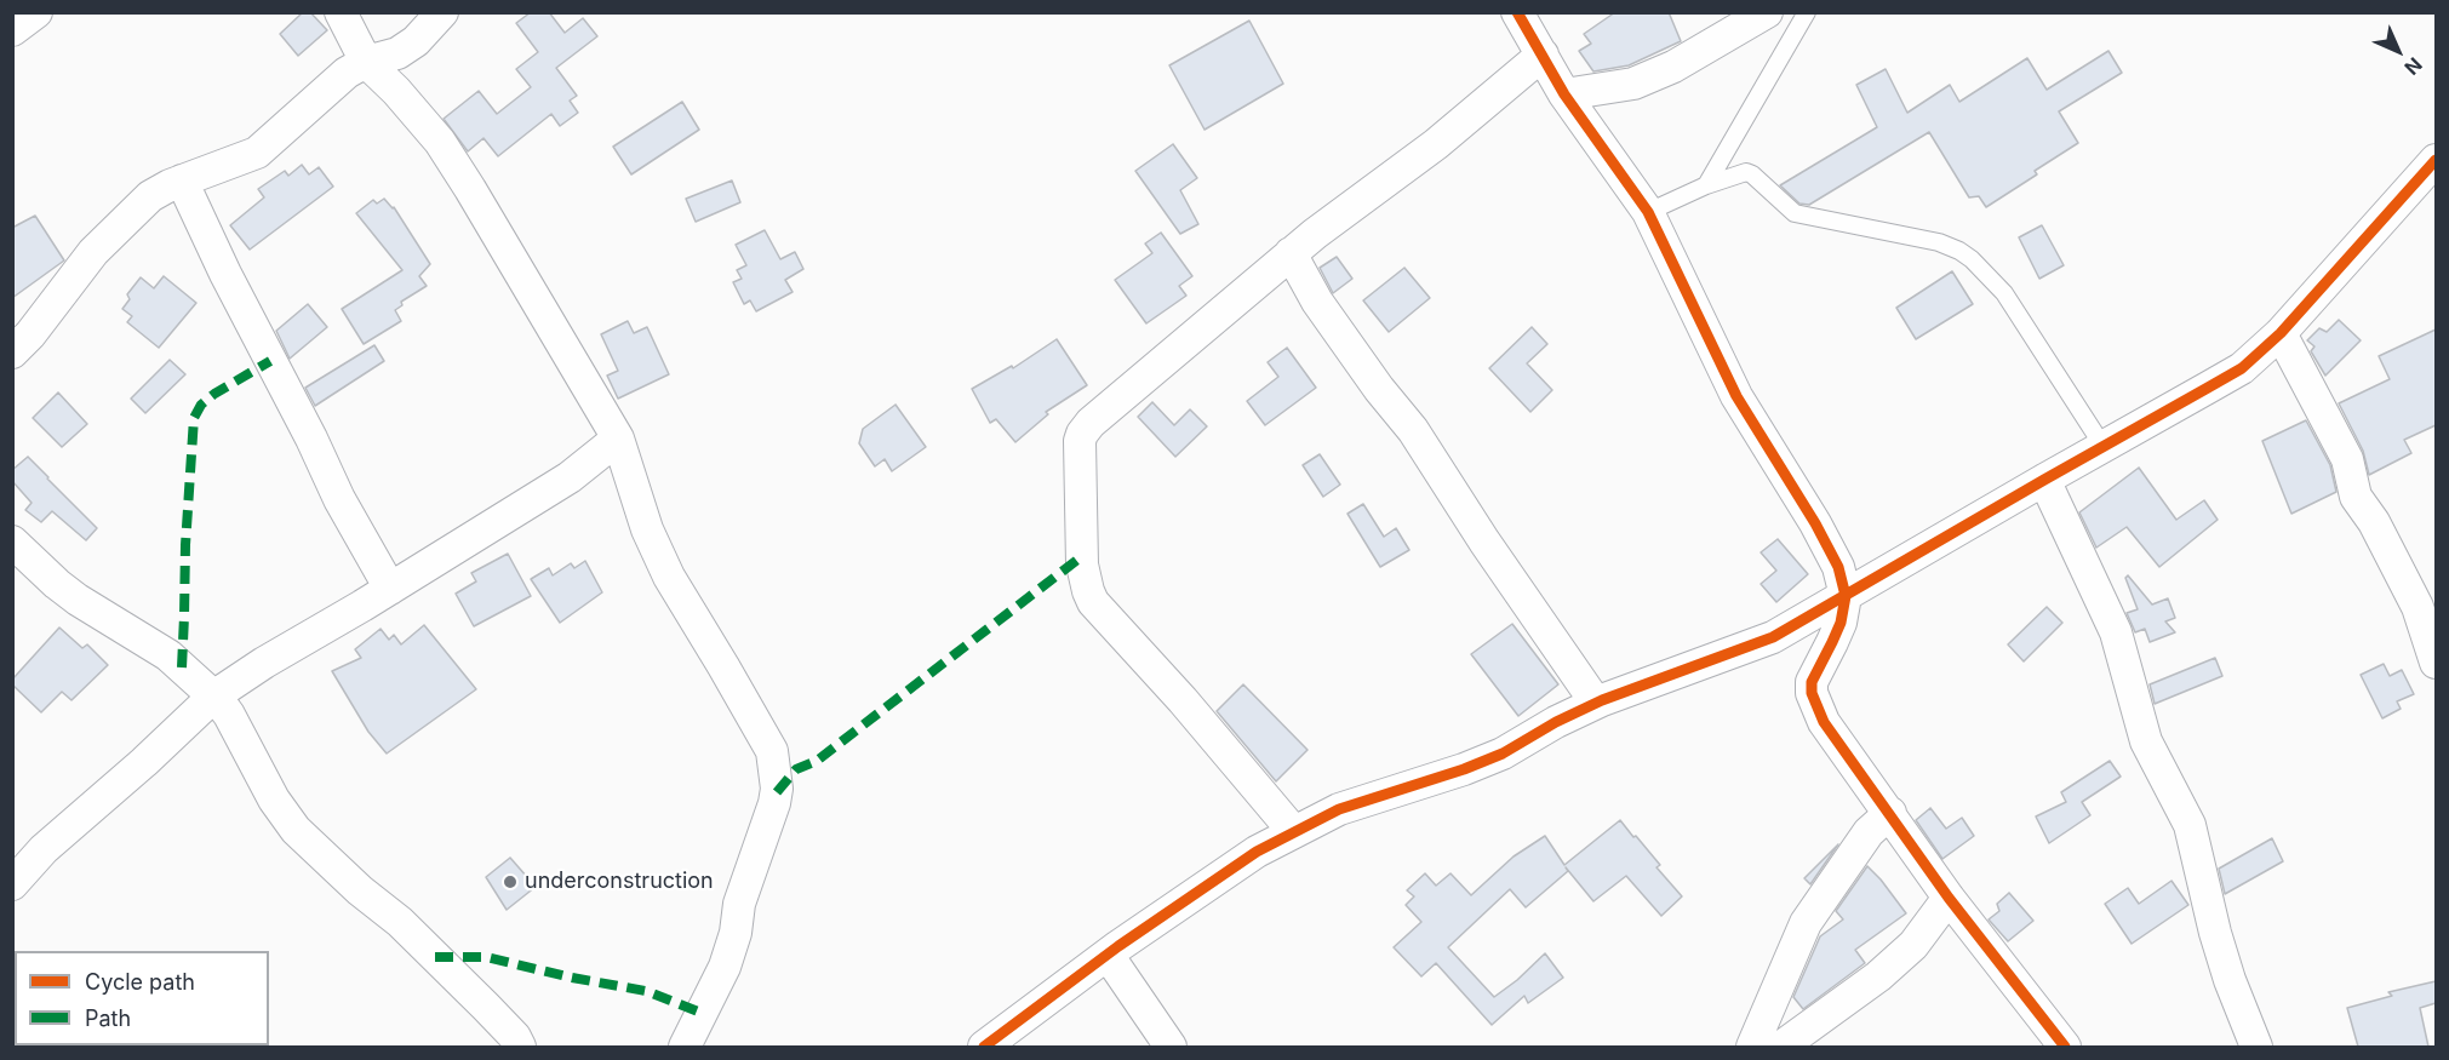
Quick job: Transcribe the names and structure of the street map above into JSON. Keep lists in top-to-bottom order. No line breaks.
{"places":["underconstruction"],"legend":["Cycle path","Path"],"north":"bottom right"}
